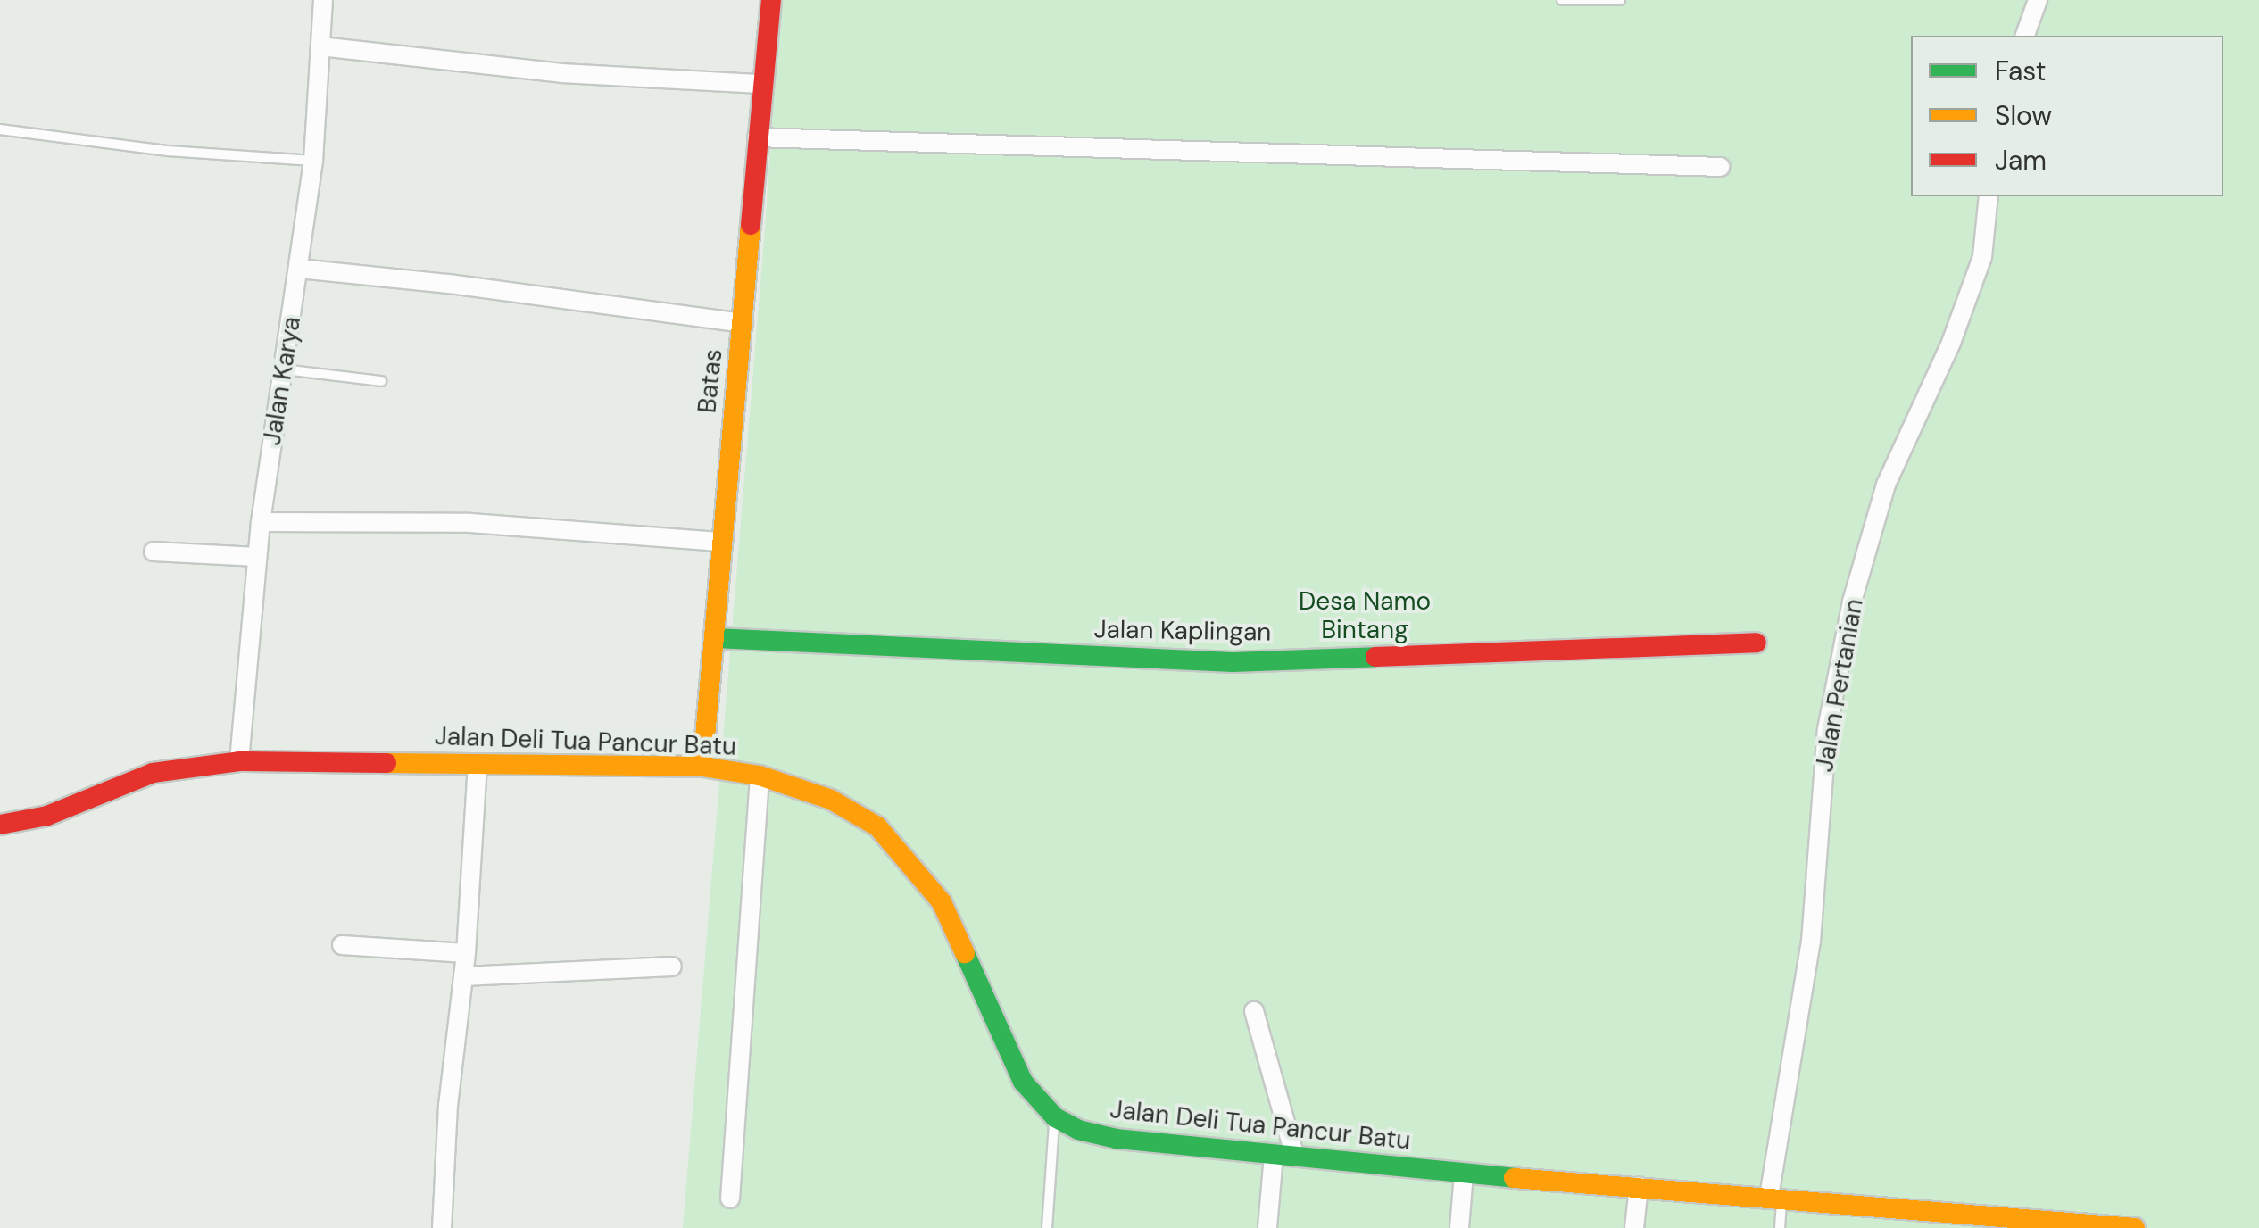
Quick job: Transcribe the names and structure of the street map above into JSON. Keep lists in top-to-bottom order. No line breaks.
{"streets":{"main road":["Batas","Jalan Kaplingan","Jalan Deli Tua Pancur Batu"],"street":["Jalan Karya","Jalan Pertanian"]},"crossings":[["Jalan Karya","Jalan Deli Tua Pancur Batu"],["Batas","Jalan Kaplingan"],["Batas","Jalan Deli Tua Pancur Batu"],["Jalan Pertanian","Jalan Deli Tua Pancur Batu"]],"parks":["Desa Namo Bintang"],"legend":["Fast","Slow","Jam"]}
